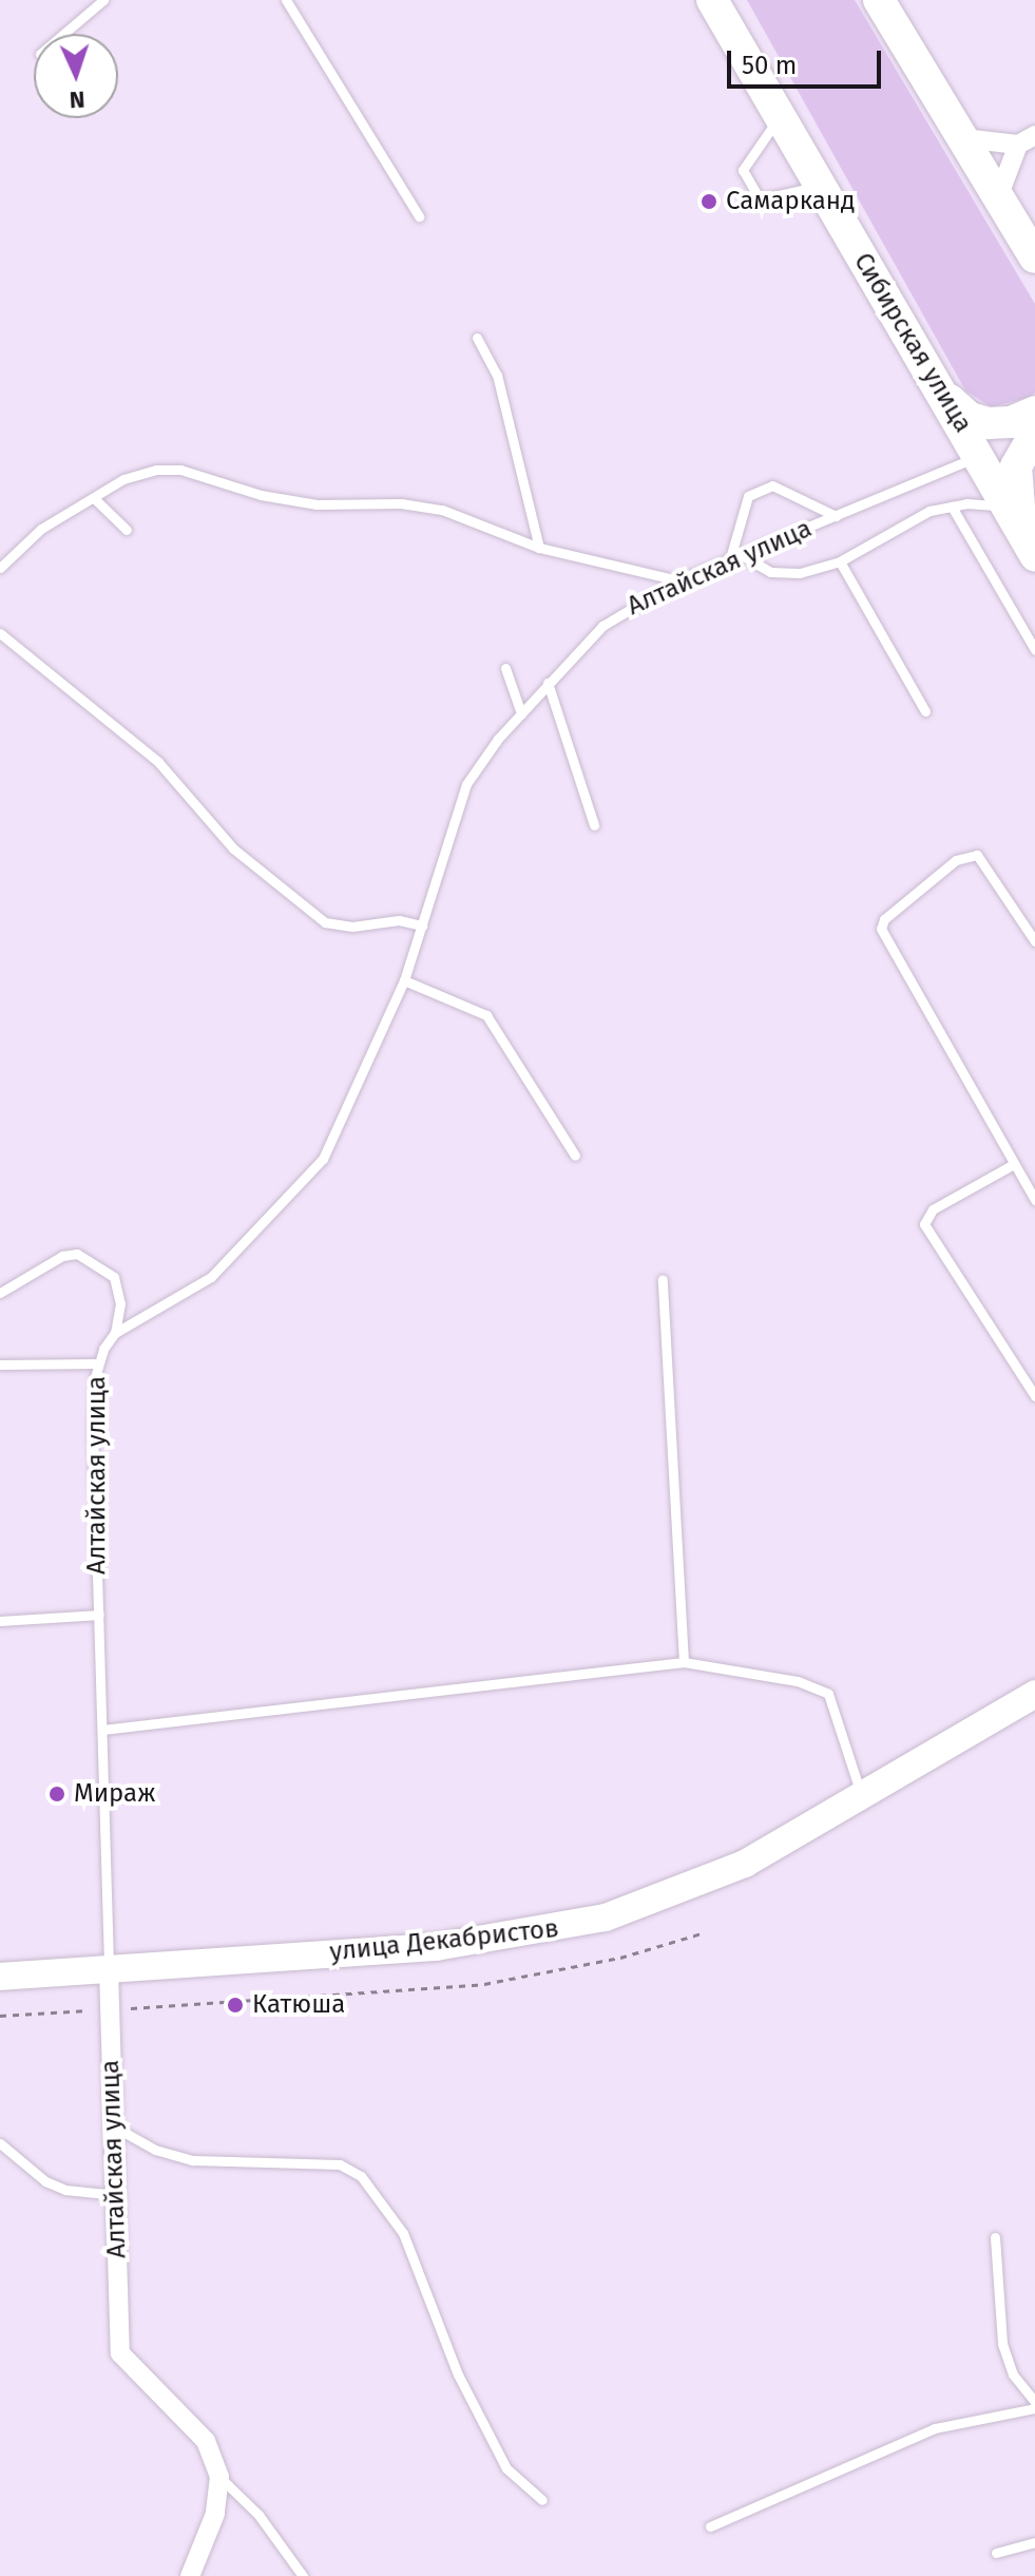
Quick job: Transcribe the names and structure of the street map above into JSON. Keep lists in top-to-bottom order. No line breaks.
{"streets":{"main road":["Сибирская улица","улица Декабристов"],"street":["Алтайская улица"]},"crossings":[["Сибирская улица","Алтайская улица"],["Алтайская улица","улица Декабристов"]],"places":["Самарканд","Мираж","Катюша"],"scale_bar":"50 m","north":"bottom"}
